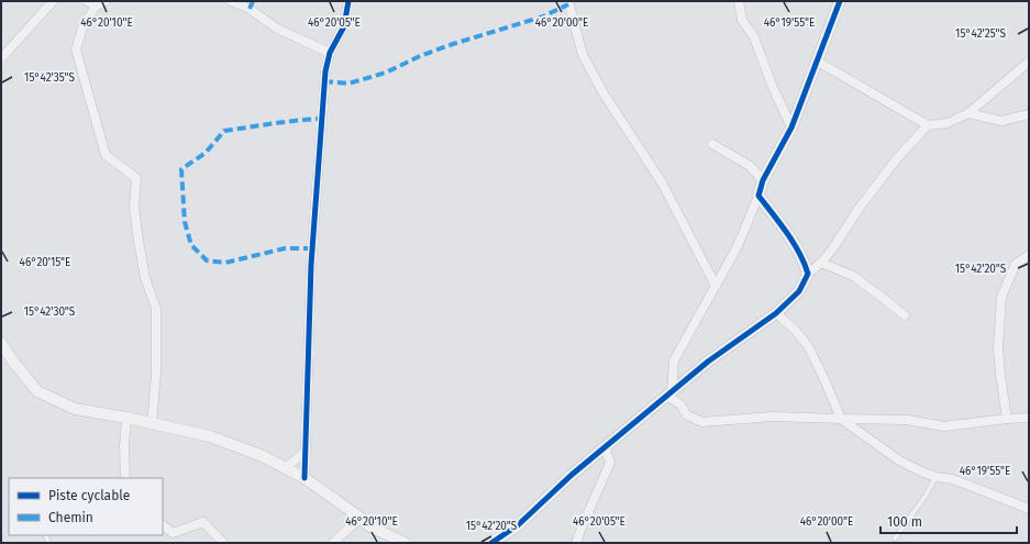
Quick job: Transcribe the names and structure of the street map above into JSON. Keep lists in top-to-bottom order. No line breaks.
{"legend":["Piste cyclable","Chemin"],"scale_bar":"100 m","coordinates":["46°20'10\"E","46°20'05\"E","46°20'00\"E","46°19'55\"E","15°42'25\"S","15°42'35\"S","46°20'15\"E","15°42'20\"S","15°42'30\"S"]}
